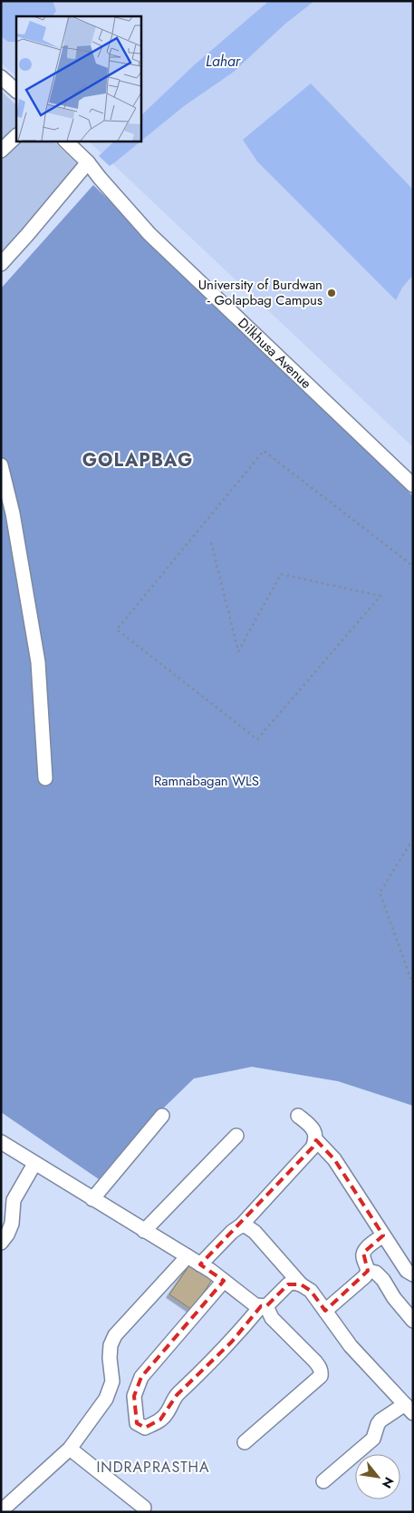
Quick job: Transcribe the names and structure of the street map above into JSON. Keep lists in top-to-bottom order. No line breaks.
{"streets":{"street":["Dilkhusa Avenue"]},"districts":["GOLAPBAG","INDRAPRASTHA"],"water":["Lahar"],"parks":["Ramnabagan WLS"],"places":["University of Burdwan - Golapbag Campus"],"north":"bottom right"}
